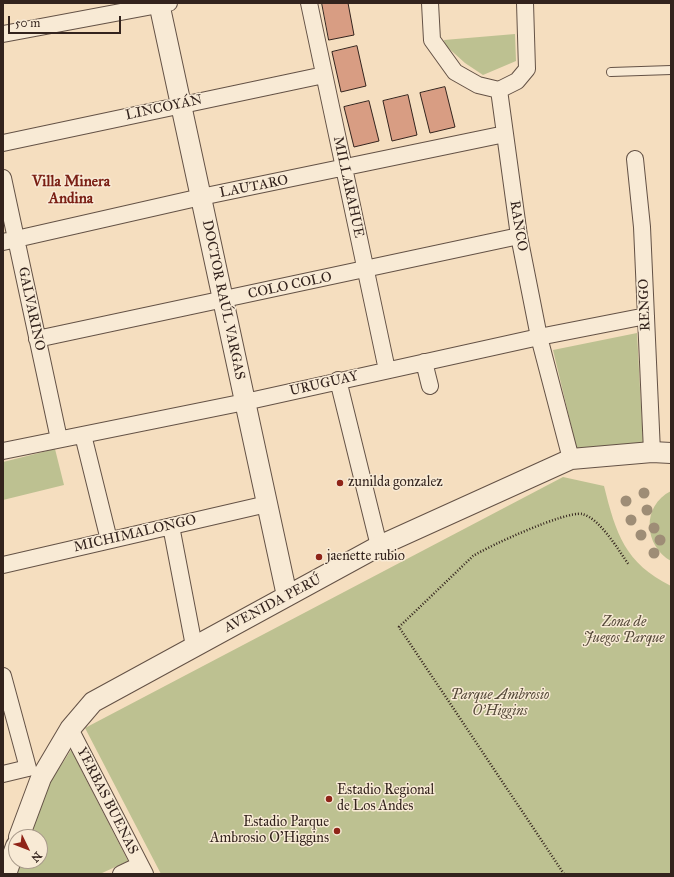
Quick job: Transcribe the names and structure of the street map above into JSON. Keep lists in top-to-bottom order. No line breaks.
{"streets":{"street":["LINCOYÁN","LAUTARO","MILLARAHUE","RANCO","COLO COLO","DOCTOR RAÚL VARGAS","RENGO","GALVARINO","URUGUAY","MICHIMALONGO","AVENIDA PERÚ","YERBAS BUENAS"]},"crossings":[["LINCOYÁN","MILLARAHUE"],["LINCOYÁN","DOCTOR RAÚL VARGAS"],["LAUTARO","MILLARAHUE"],["LAUTARO","RANCO"],["LAUTARO","DOCTOR RAÚL VARGAS"],["LAUTARO","GALVARINO"],["MILLARAHUE","COLO COLO"],["MILLARAHUE","URUGUAY"],["RANCO","COLO COLO"],["RANCO","URUGUAY"],["RANCO","AVENIDA PERÚ"],["COLO COLO","DOCTOR RAÚL VARGAS"],["COLO COLO","GALVARINO"],["DOCTOR RAÚL VARGAS","URUGUAY"],["DOCTOR RAÚL VARGAS","MICHIMALONGO"],["DOCTOR RAÚL VARGAS","AVENIDA PERÚ"],["RENGO","URUGUAY"],["RENGO","AVENIDA PERÚ"],["GALVARINO","URUGUAY"],["AVENIDA PERÚ","YERBAS BUENAS"]],"districts":["Villa Minera Andina"],"parks":["Zona de Juegos Parque","Parque Ambrosio O'Higgins"],"places":["zunilda gonzalez","jaenette rubio","Estadio Regional de Los Andes","Estadio Parque Ambrosio O'Higgins"],"scale_bar":"50 m","north":"bottom right"}
